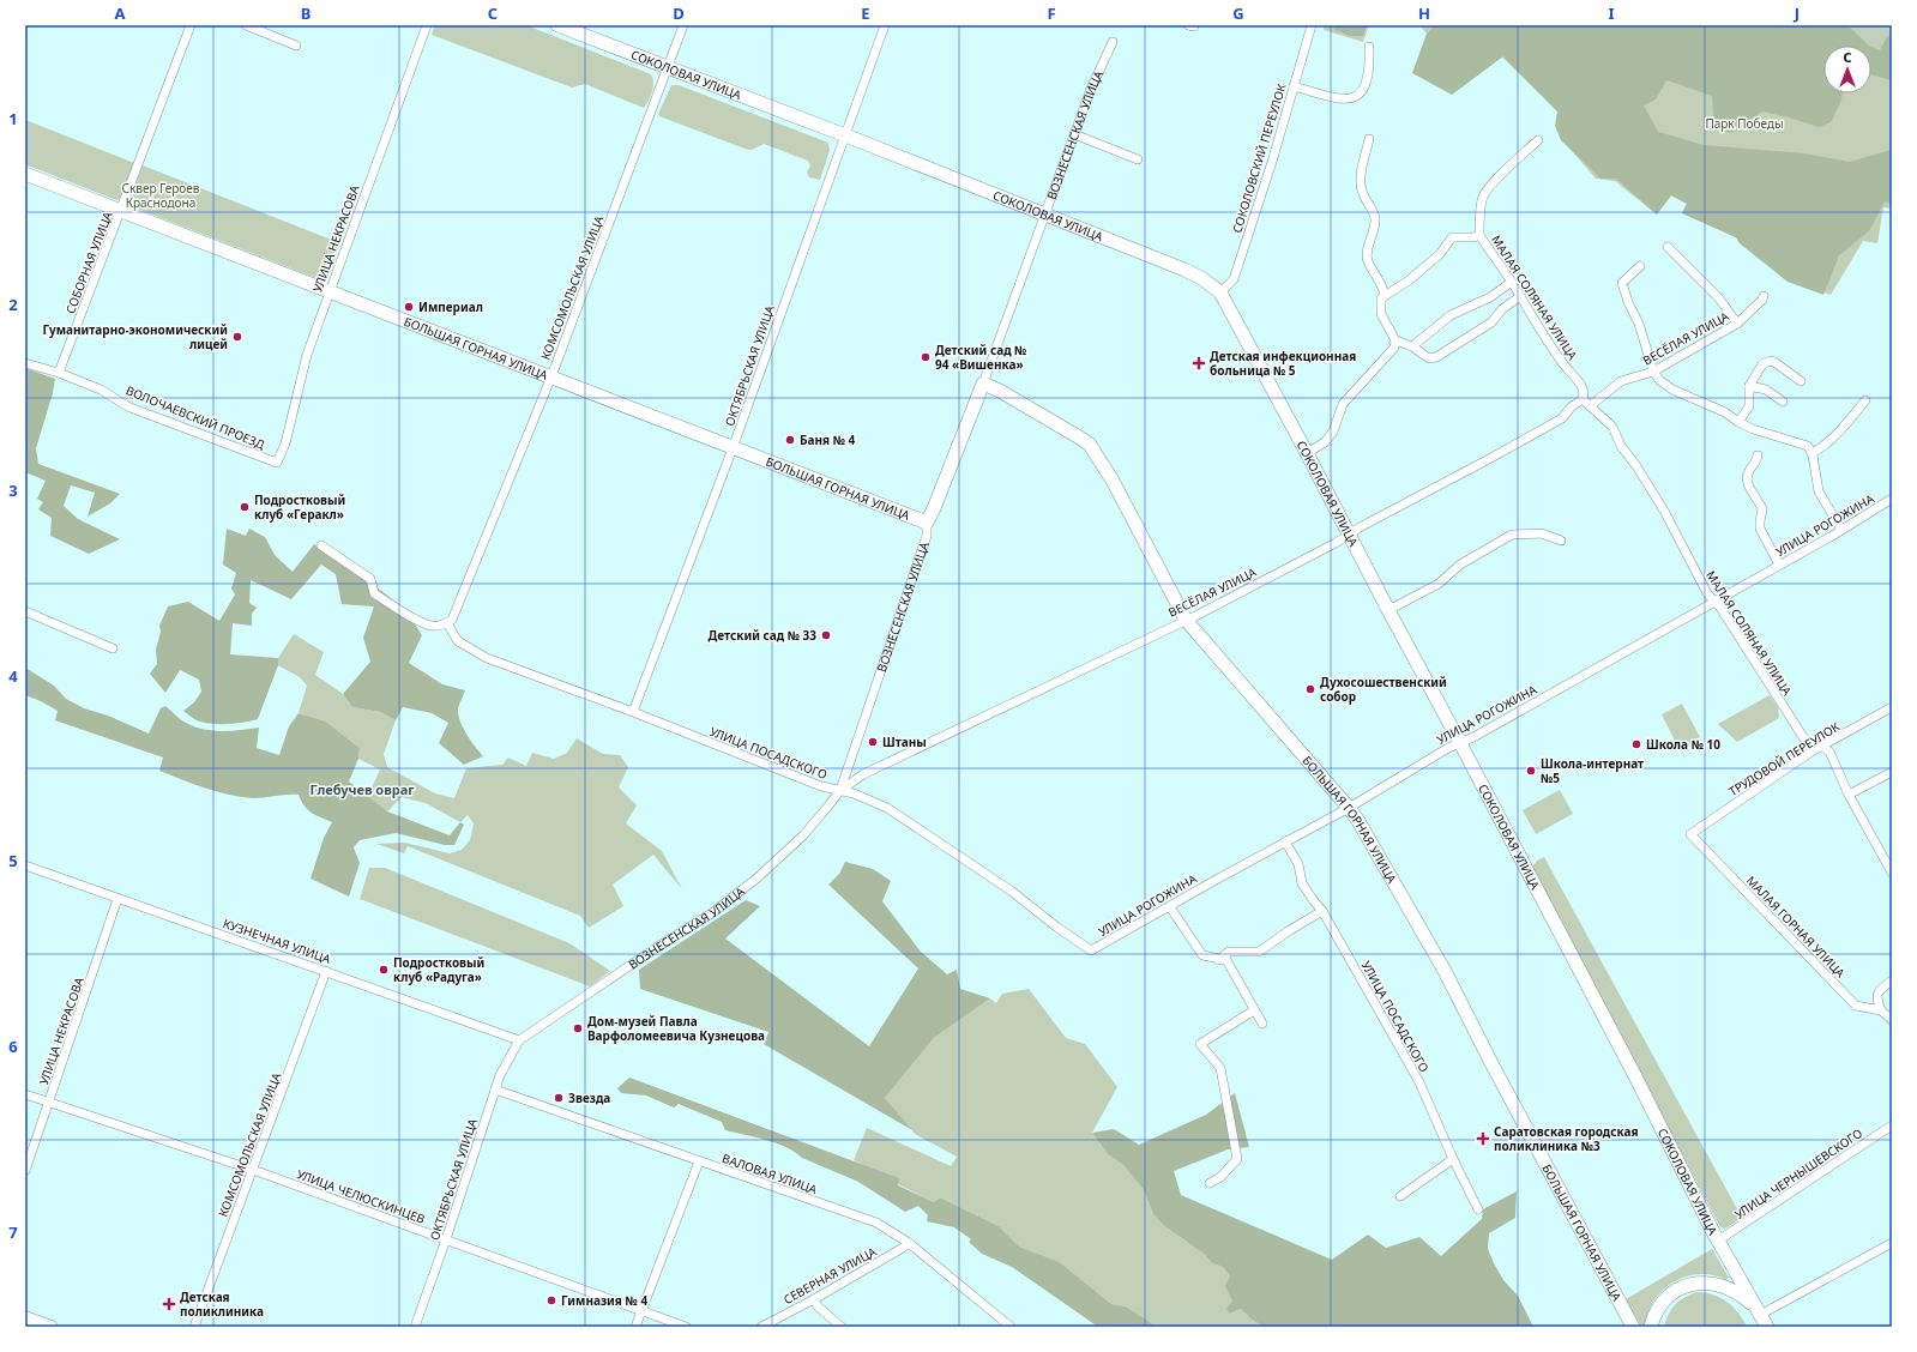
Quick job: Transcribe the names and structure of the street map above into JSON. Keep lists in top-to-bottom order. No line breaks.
{"streets":{"main road":["СОКОЛОВАЯ УЛИЦА","ВОЗНЕСЕНСКАЯ УЛИЦА","БОЛЬШАЯ ГОРНАЯ УЛИЦА"],"street":["СОКОЛОВСКИЙ ПЕРЕУЛОК","УЛИЦА НЕКРАСОВА","СОБОРНАЯ УЛИЦА","КОМСОМОЛЬСКАЯ УЛИЦА","МАЛАЯ СОЛЯНАЯ УЛИЦА","ВЕСЁЛАЯ УЛИЦА","ОКТЯБРЬСКАЯ УЛИЦА","ВОЛОЧАЕВСКИЙ ПРОЕЗД","УЛИЦА РОГОЖИНА","УЛИЦА ПОСАДСКОГО","ТРУДОВОЙ ПЕРЕУЛОК","МАЛАЯ ГОРНАЯ УЛИЦА","КУЗНЕЧНАЯ УЛИЦА","ВАЛОВАЯ УЛИЦА","УЛИЦА ЧЕРНЫШЕВСКОГО","УЛИЦА ЧЕЛЮСКИНЦЕВ","СЕВЕРНАЯ УЛИЦА"]},"crossings":[["СОКОЛОВАЯ УЛИЦА","ВОЗНЕСЕНСКАЯ УЛИЦА"],["СОКОЛОВАЯ УЛИЦА","СОКОЛОВСКИЙ ПЕРЕУЛОК"],["СОКОЛОВАЯ УЛИЦА","КОМСОМОЛЬСКАЯ УЛИЦА"],["СОКОЛОВАЯ УЛИЦА","ВЕСЁЛАЯ УЛИЦА"],["СОКОЛОВАЯ УЛИЦА","ОКТЯБРЬСКАЯ УЛИЦА"],["СОКОЛОВАЯ УЛИЦА","УЛИЦА РОГОЖИНА"],["СОКОЛОВАЯ УЛИЦА","УЛИЦА ЧЕРНЫШЕВСКОГО"],["ВОЗНЕСЕНСКАЯ УЛИЦА","ВЕСЁЛАЯ УЛИЦА"],["ВОЗНЕСЕНСКАЯ УЛИЦА","БОЛЬШАЯ ГОРНАЯ УЛИЦА"],["ВОЗНЕСЕНСКАЯ УЛИЦА","ОКТЯБРЬСКАЯ УЛИЦА"],["ВОЗНЕСЕНСКАЯ УЛИЦА","УЛИЦА ПОСАДСКОГО"],["ВОЗНЕСЕНСКАЯ УЛИЦА","КУЗНЕЧНАЯ УЛИЦА"],["УЛИЦА НЕКРАСОВА","БОЛЬШАЯ ГОРНАЯ УЛИЦА"],["УЛИЦА НЕКРАСОВА","ВОЛОЧАЕВСКИЙ ПРОЕЗД"],["УЛИЦА НЕКРАСОВА","КУЗНЕЧНАЯ УЛИЦА"],["УЛИЦА НЕКРАСОВА","УЛИЦА ЧЕЛЮСКИНЦЕВ"],["СОБОРНАЯ УЛИЦА","БОЛЬШАЯ ГОРНАЯ УЛИЦА"],["СОБОРНАЯ УЛИЦА","ВОЛОЧАЕВСКИЙ ПРОЕЗД"],["КОМСОМОЛЬСКАЯ УЛИЦА","БОЛЬШАЯ ГОРНАЯ УЛИЦА"],["КОМСОМОЛЬСКАЯ УЛИЦА","УЛИЦА ПОСАДСКОГО"],["КОМСОМОЛЬСКАЯ УЛИЦА","КУЗНЕЧНАЯ УЛИЦА"],["КОМСОМОЛЬСКАЯ УЛИЦА","УЛИЦА ЧЕЛЮСКИНЦЕВ"],["МАЛАЯ СОЛЯНАЯ УЛИЦА","ВЕСЁЛАЯ УЛИЦА"],["МАЛАЯ СОЛЯНАЯ УЛИЦА","УЛИЦА РОГОЖИНА"],["МАЛАЯ СОЛЯНАЯ УЛИЦА","ТРУДОВОЙ ПЕРЕУЛОК"],["ВЕСЁЛАЯ УЛИЦА","БОЛЬШАЯ ГОРНАЯ УЛИЦА"],["ВЕСЁЛАЯ УЛИЦА","УЛИЦА ПОСАДСКОГО"],["БОЛЬШАЯ ГОРНАЯ УЛИЦА","ОКТЯБРЬСКАЯ УЛИЦА"],["БОЛЬШАЯ ГОРНАЯ УЛИЦА","УЛИЦА РОГОЖИНА"],["ОКТЯБРЬСКАЯ УЛИЦА","УЛИЦА ПОСАДСКОГО"],["ОКТЯБРЬСКАЯ УЛИЦА","КУЗНЕЧНАЯ УЛИЦА"],["ОКТЯБРЬСКАЯ УЛИЦА","ВАЛОВАЯ УЛИЦА"],["ОКТЯБРЬСКАЯ УЛИЦА","УЛИЦА ЧЕЛЮСКИНЦЕВ"],["УЛИЦА РОГОЖИНА","УЛИЦА ПОСАДСКОГО"],["ТРУДОВОЙ ПЕРЕУЛОК","МАЛАЯ ГОРНАЯ УЛИЦА"],["ВАЛОВАЯ УЛИЦА","СЕВЕРНАЯ УЛИЦА"]],"districts":["Глебучев овраг"],"parks":["Парк Победы","Сквер Героев Краснодона"],"places":{"other":["Империал","Гуманитарно-экономический лицей","Детский сад № 94 «Вишенка»","Баня № 4","Подростковый клуб «Геракл»","Детский сад № 33","Духосошественский собор","Штаны","Школа № 10","Школа-интернат №5","Подростковый клуб «Радуга»","Дом-музей Павла Варфоломеевича Кузнецова","Звезда","Гимназия № 4"],"health":["Детская инфекционная больница № 5","Саратовская городская поликлиника №3","Детская поликлиника"]},"north":"top","grid":{"columns":["A","B","C","D","E","F","G","H","I","J"],"rows":["1","2","3","4","5","6","7"]}}
